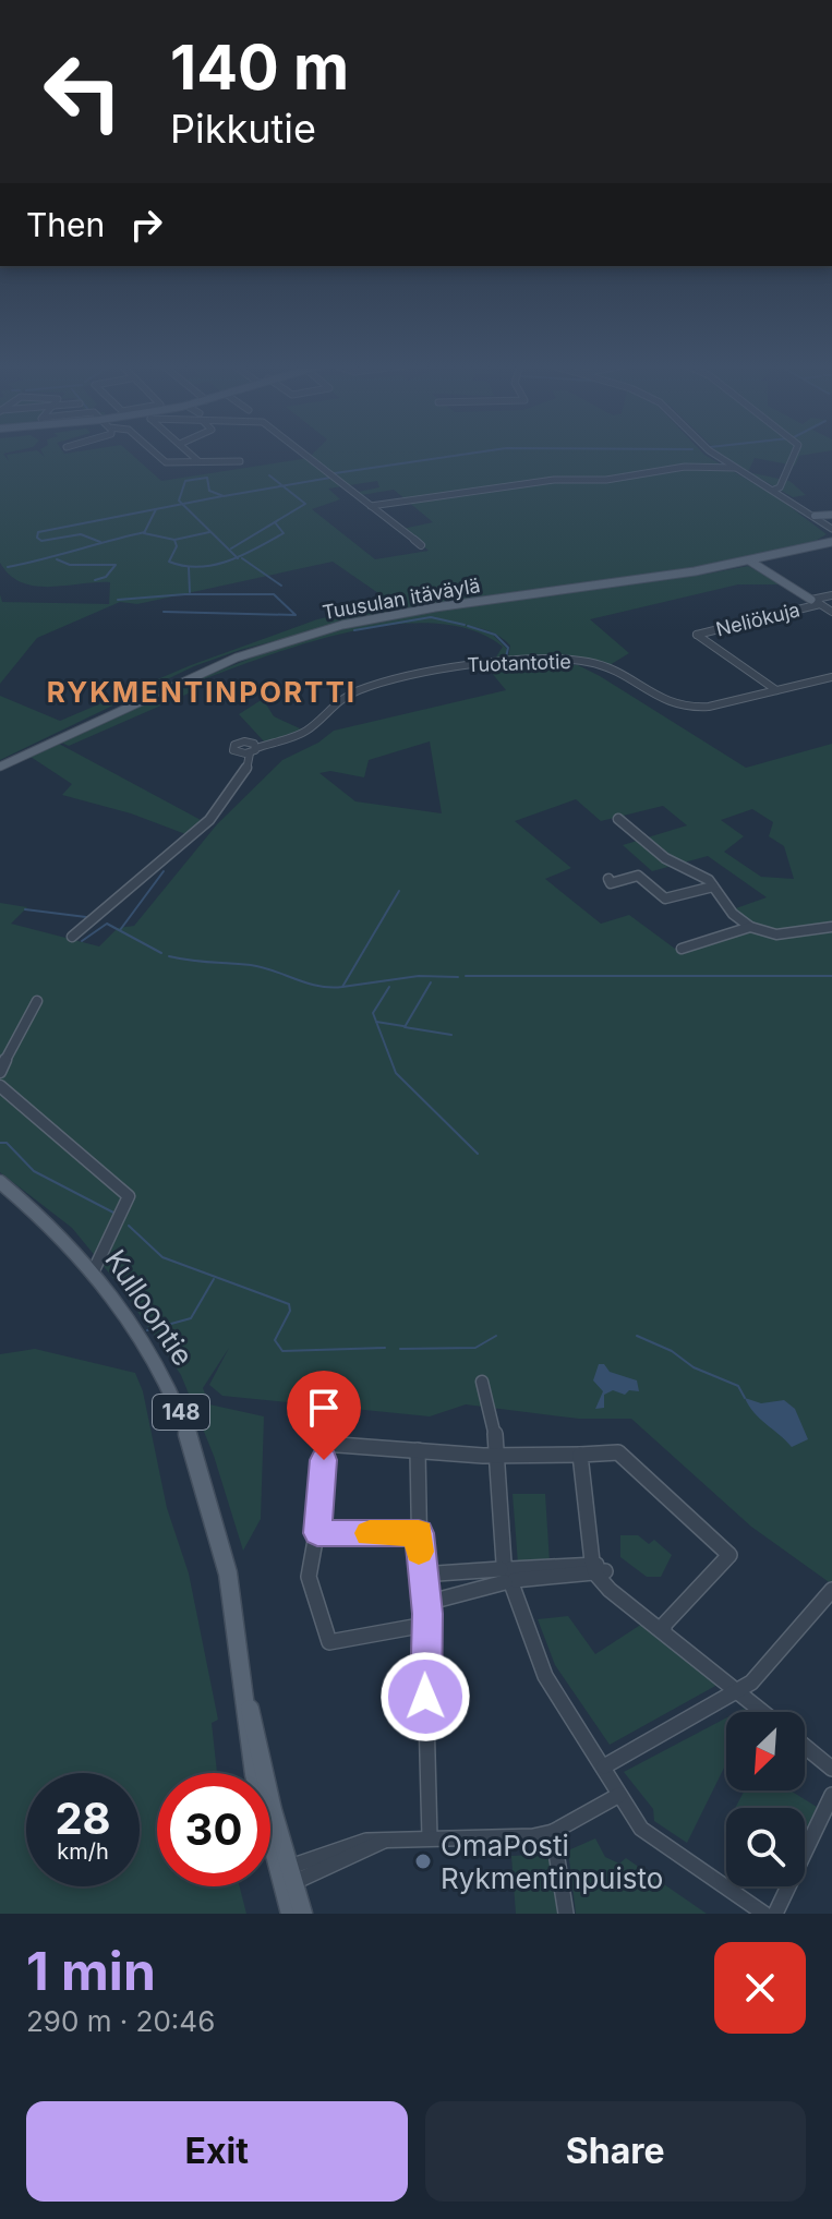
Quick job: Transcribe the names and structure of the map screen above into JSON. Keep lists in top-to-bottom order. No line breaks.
{"streets":{"main road":["Tuusulan itäväylä","Kulloontie","148"],"street":["Neliökuja","Tuotantotie"]},"crossings":[["Neliökuja","Tuotantotie"]],"districts":["RYKMENTINPORTTI"],"places":["OmaPosti Rykmentinpuisto"],"north":"bottom left","page":{"turn":["140 m","Pikkutie"],"then":"Then","speed":"28 km/h","limit":"30","heading":["1 min","290 m · 20:46"],"buttons":["Exit","Share"]}}
